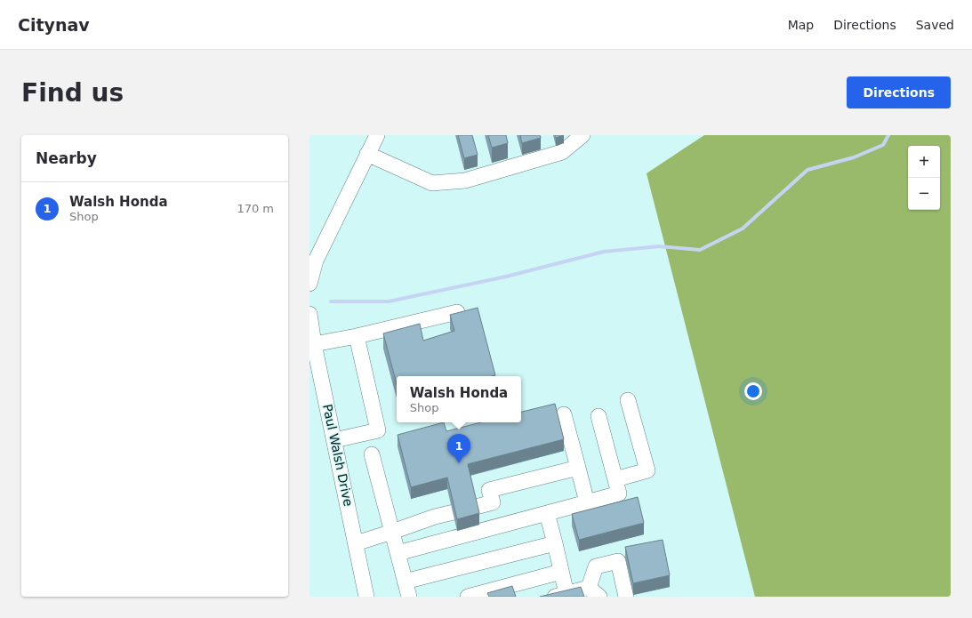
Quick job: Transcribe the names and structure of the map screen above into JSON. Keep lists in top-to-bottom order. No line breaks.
{"streets":{"street":["Paul Walsh Drive"]},"page":{"header":"Citynav","nav":["Map","Directions","Saved"],"buttons":"Directions","title":"Find us","heading":"Nearby","map_buttons":["+","−"],"list":[{"mark":"1","name":"Walsh Honda","note":"Shop","value":"170 m"}],"popup":["Walsh Honda","Shop"],"pins":"1"}}
